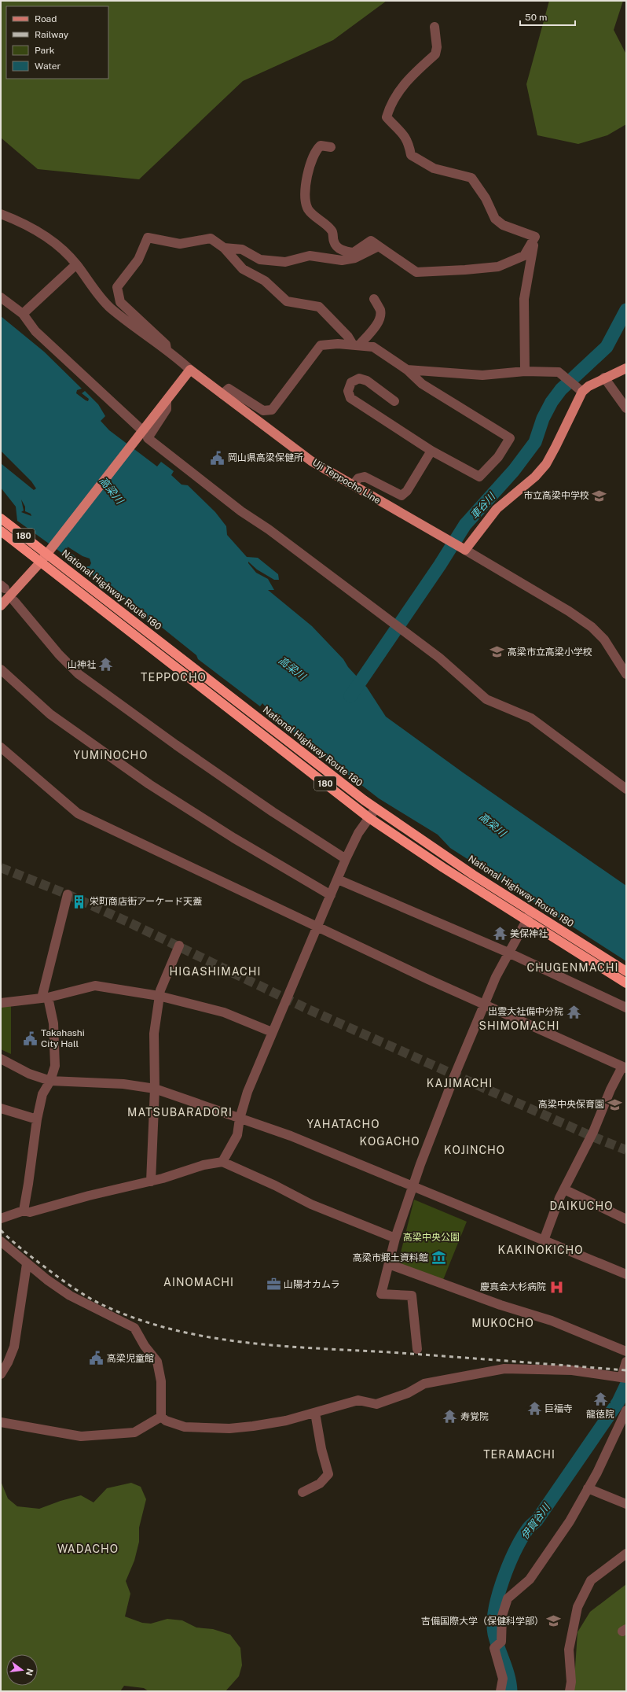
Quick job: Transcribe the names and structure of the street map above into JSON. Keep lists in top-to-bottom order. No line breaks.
{"streets":{"highway":["180","National Highway Route 180"],"main road":["Uji Teppocho Line"]},"districts":["TEPPOCHO","YUMINOCHO","CHUGENMACHI","HIGASHIMACHI","SHIMOMACHI","KAJIMACHI","MATSUBARADORI","YAHATACHO","KOGACHO","KOJINCHO","DAIKUCHO","KAKINOKICHO","AINOMACHI","MUKOCHO","TERAMACHI","WADACHO"],"water":["高梁川","車谷川","伊賀谷川"],"parks":["高梁中央公園"],"places":{"public building":["岡山県高梁保健所","Takahashi City Hall","高梁児童館"],"school or university":["市立高梁中学校","高梁市立高梁小学校","高梁中央保育園","吉備国際大学（保健科学部）"],"temple":["山神社","美保神社","出雲大社備中分院","龍徳院","巨福寺","寿覚院"],"building":["栄町商店街アーケード天蓋"],"museum":["高梁市郷土資料館"],"office":["山陽オカムラ"],"hospital":["慶真会大杉病院"]},"legend":["Road","Railway","Park","Water"],"scale_bar":"50 m","north":"right"}
